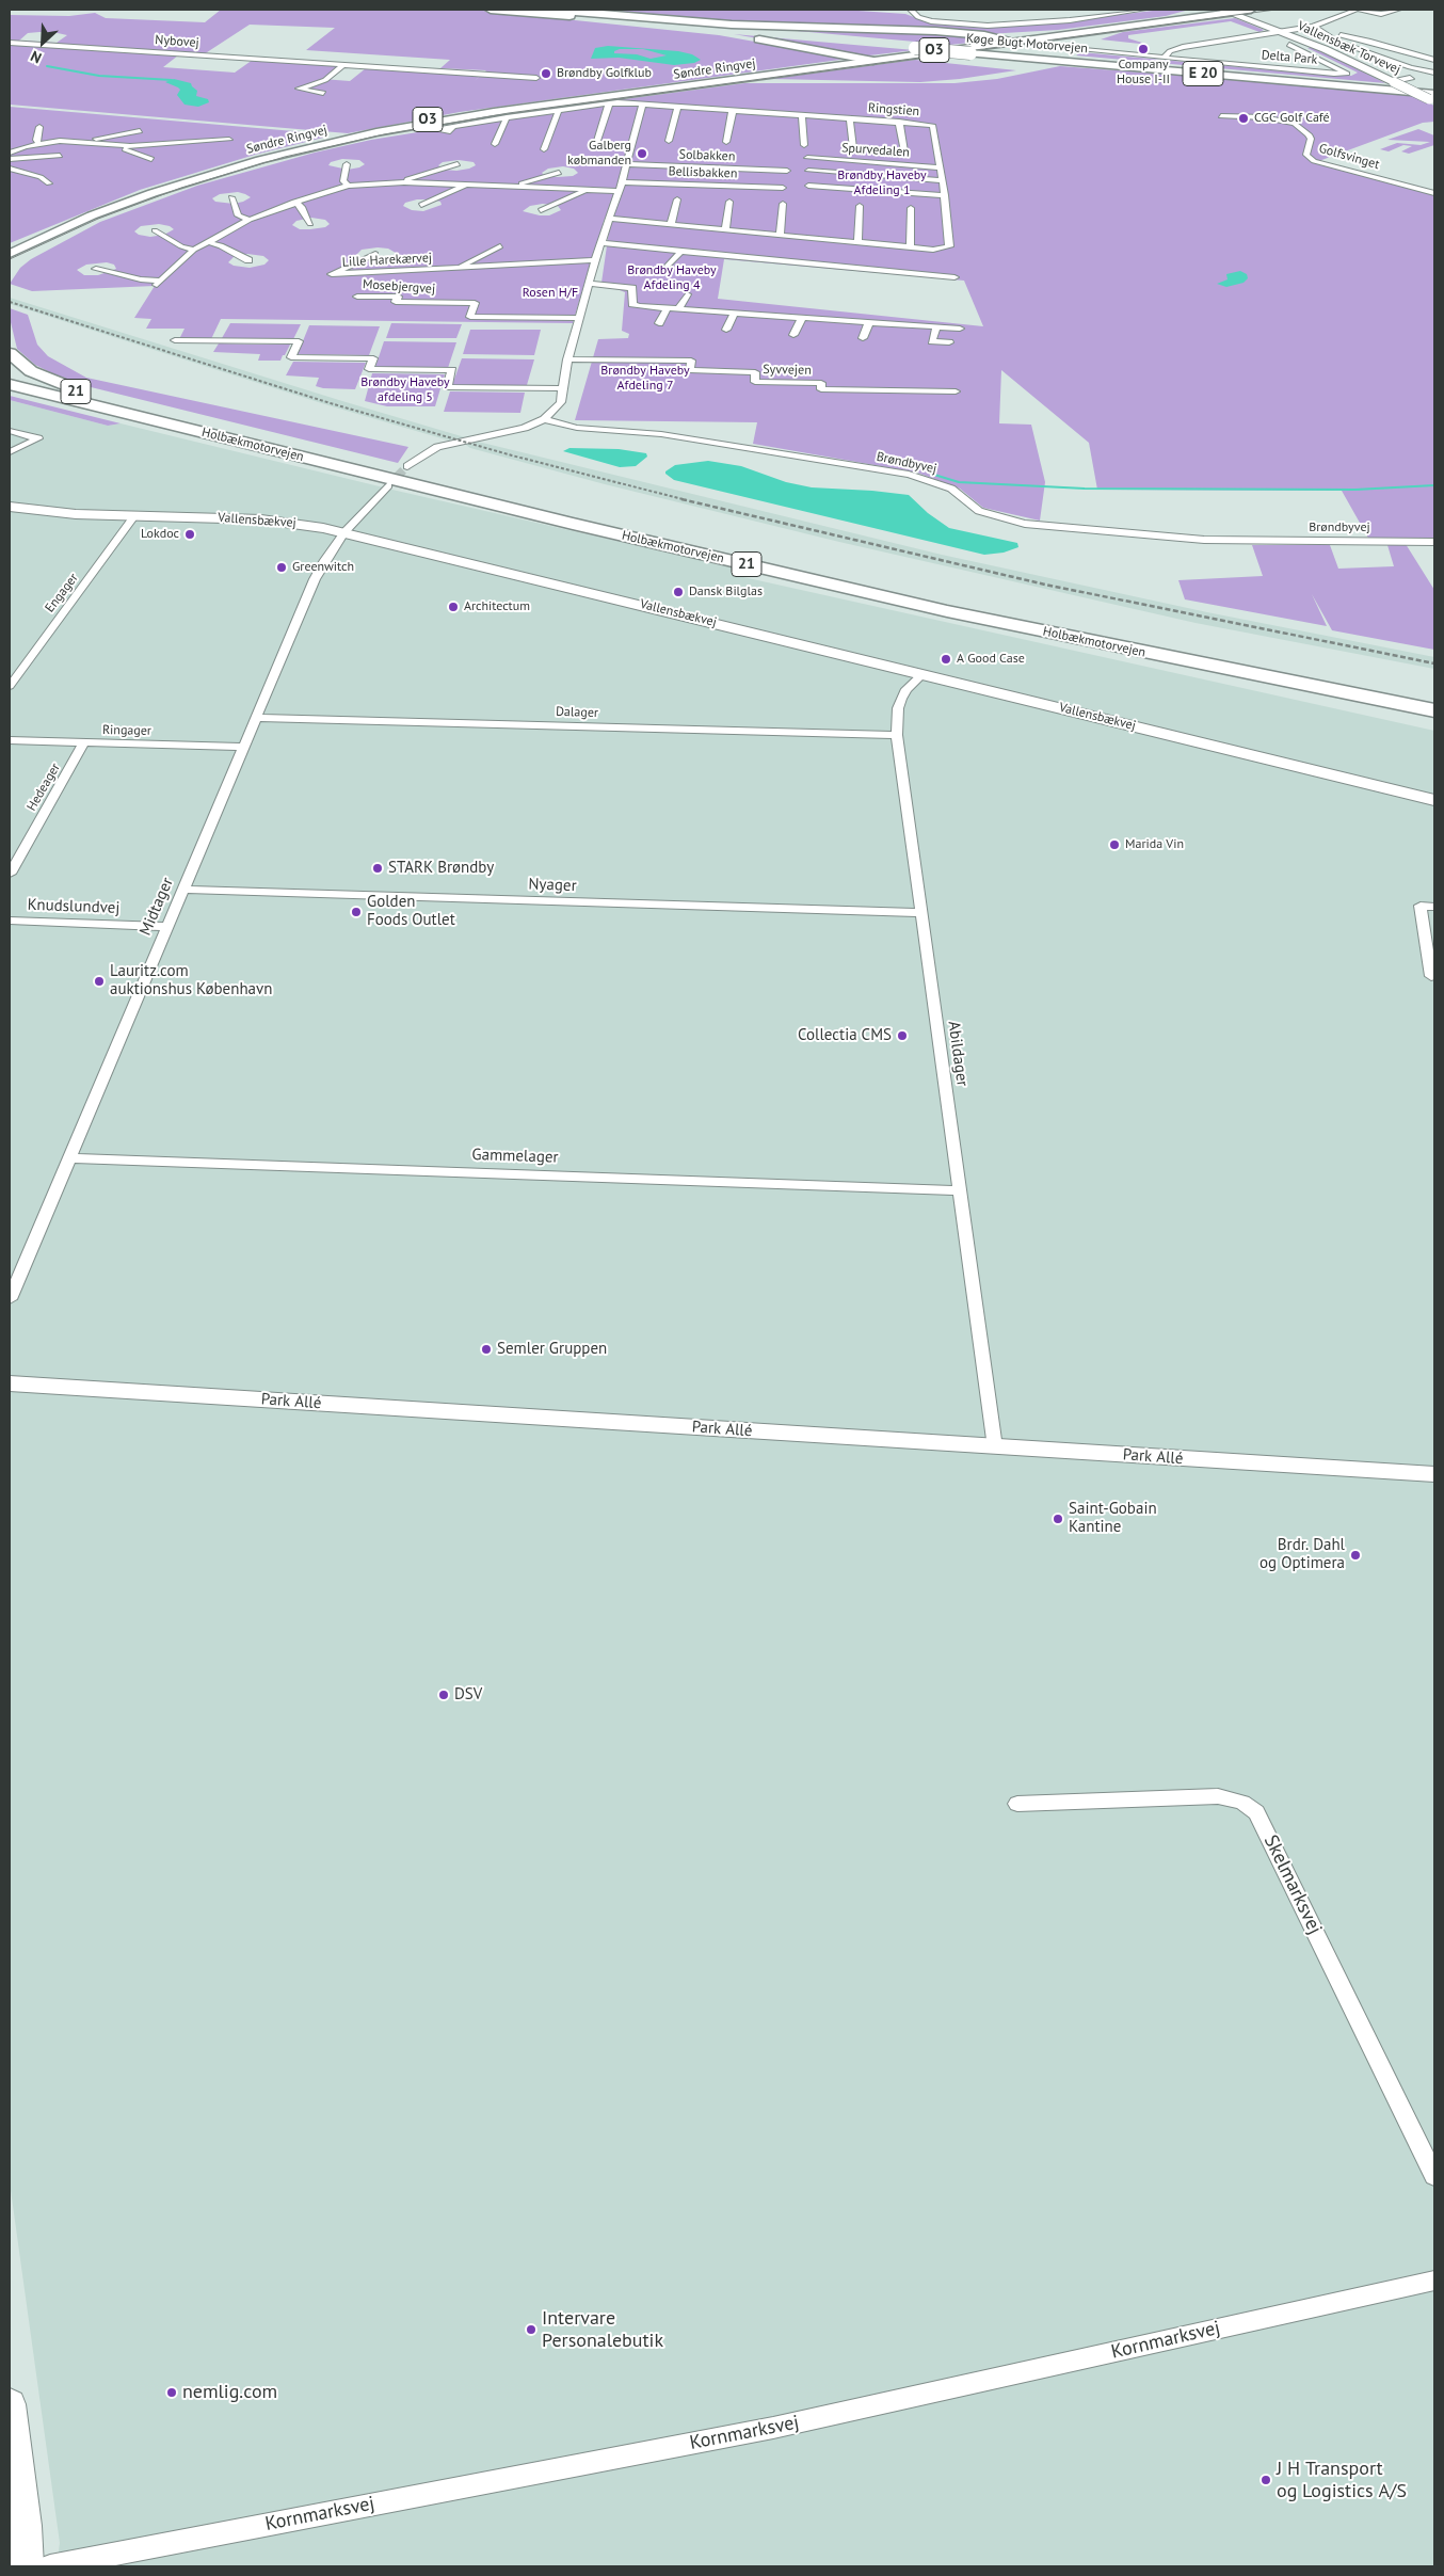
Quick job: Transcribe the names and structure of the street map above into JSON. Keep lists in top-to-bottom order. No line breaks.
{"streets":{"highway":["Køge Bugt Motorvejen","E 20","21","Holbækmotorvejen"],"main road":["O3","Søndre Ringvej"],"street":["Nybovej","Vallensbæk Torvevej","Delta Park","Ringstien","Spurvedalen","Solbakken","Golfsvinget","Bellisbakken","Lille Harekærvej","Mosebjergvej","Syvvejen","Brøndbyvej","Vallensbækvej","Engager","Dalager","Ringager","Hedeager","Nyager","Knudslundvej","Midtager","Abildager","Gammelager","Park Allé","Skelmarksvej","Kornmarksvej"]},"crossings":[["Køge Bugt Motorvejen","Vallensbæk Torvevej"],["Køge Bugt Motorvejen","Søndre Ringvej"],["Vallensbæk Torvevej","Delta Park"],["Vallensbæk Torvevej","Søndre Ringvej"],["Ringstien","Spurvedalen"],["Vallensbækvej","Engager"],["Vallensbækvej","Midtager"],["Vallensbækvej","Abildager"],["Dalager","Midtager"],["Dalager","Abildager"],["Ringager","Hedeager"],["Ringager","Midtager"],["Nyager","Midtager"],["Nyager","Abildager"],["Knudslundvej","Midtager"],["Midtager","Gammelager"],["Abildager","Gammelager"],["Abildager","Park Allé"]],"parks":["Brøndby Haveby Afdeling 1","Brøndby Haveby Afdeling 4","Rosen H/F","Brøndby Haveby Afdeling 7","Brøndby Haveby afdeling 5"],"places":["Company House I-II","Brøndby Golfklub","CGC Golf Café","Galberg købmanden","Lokdoc","Greenwitch","Dansk Bilglas","Architectum","A Good Case","Marida Vin","STARK Brøndby","Golden Foods Outlet","Lauritz.com auktionshus København","Collectia CMS","Semler Gruppen","Saint-Gobain Kantine","Brdr. Dahl og Optimera","DSV","Intervare Personalebutik","nemlig.com","J H Transport og Logistics A/S"],"north":"bottom left"}
